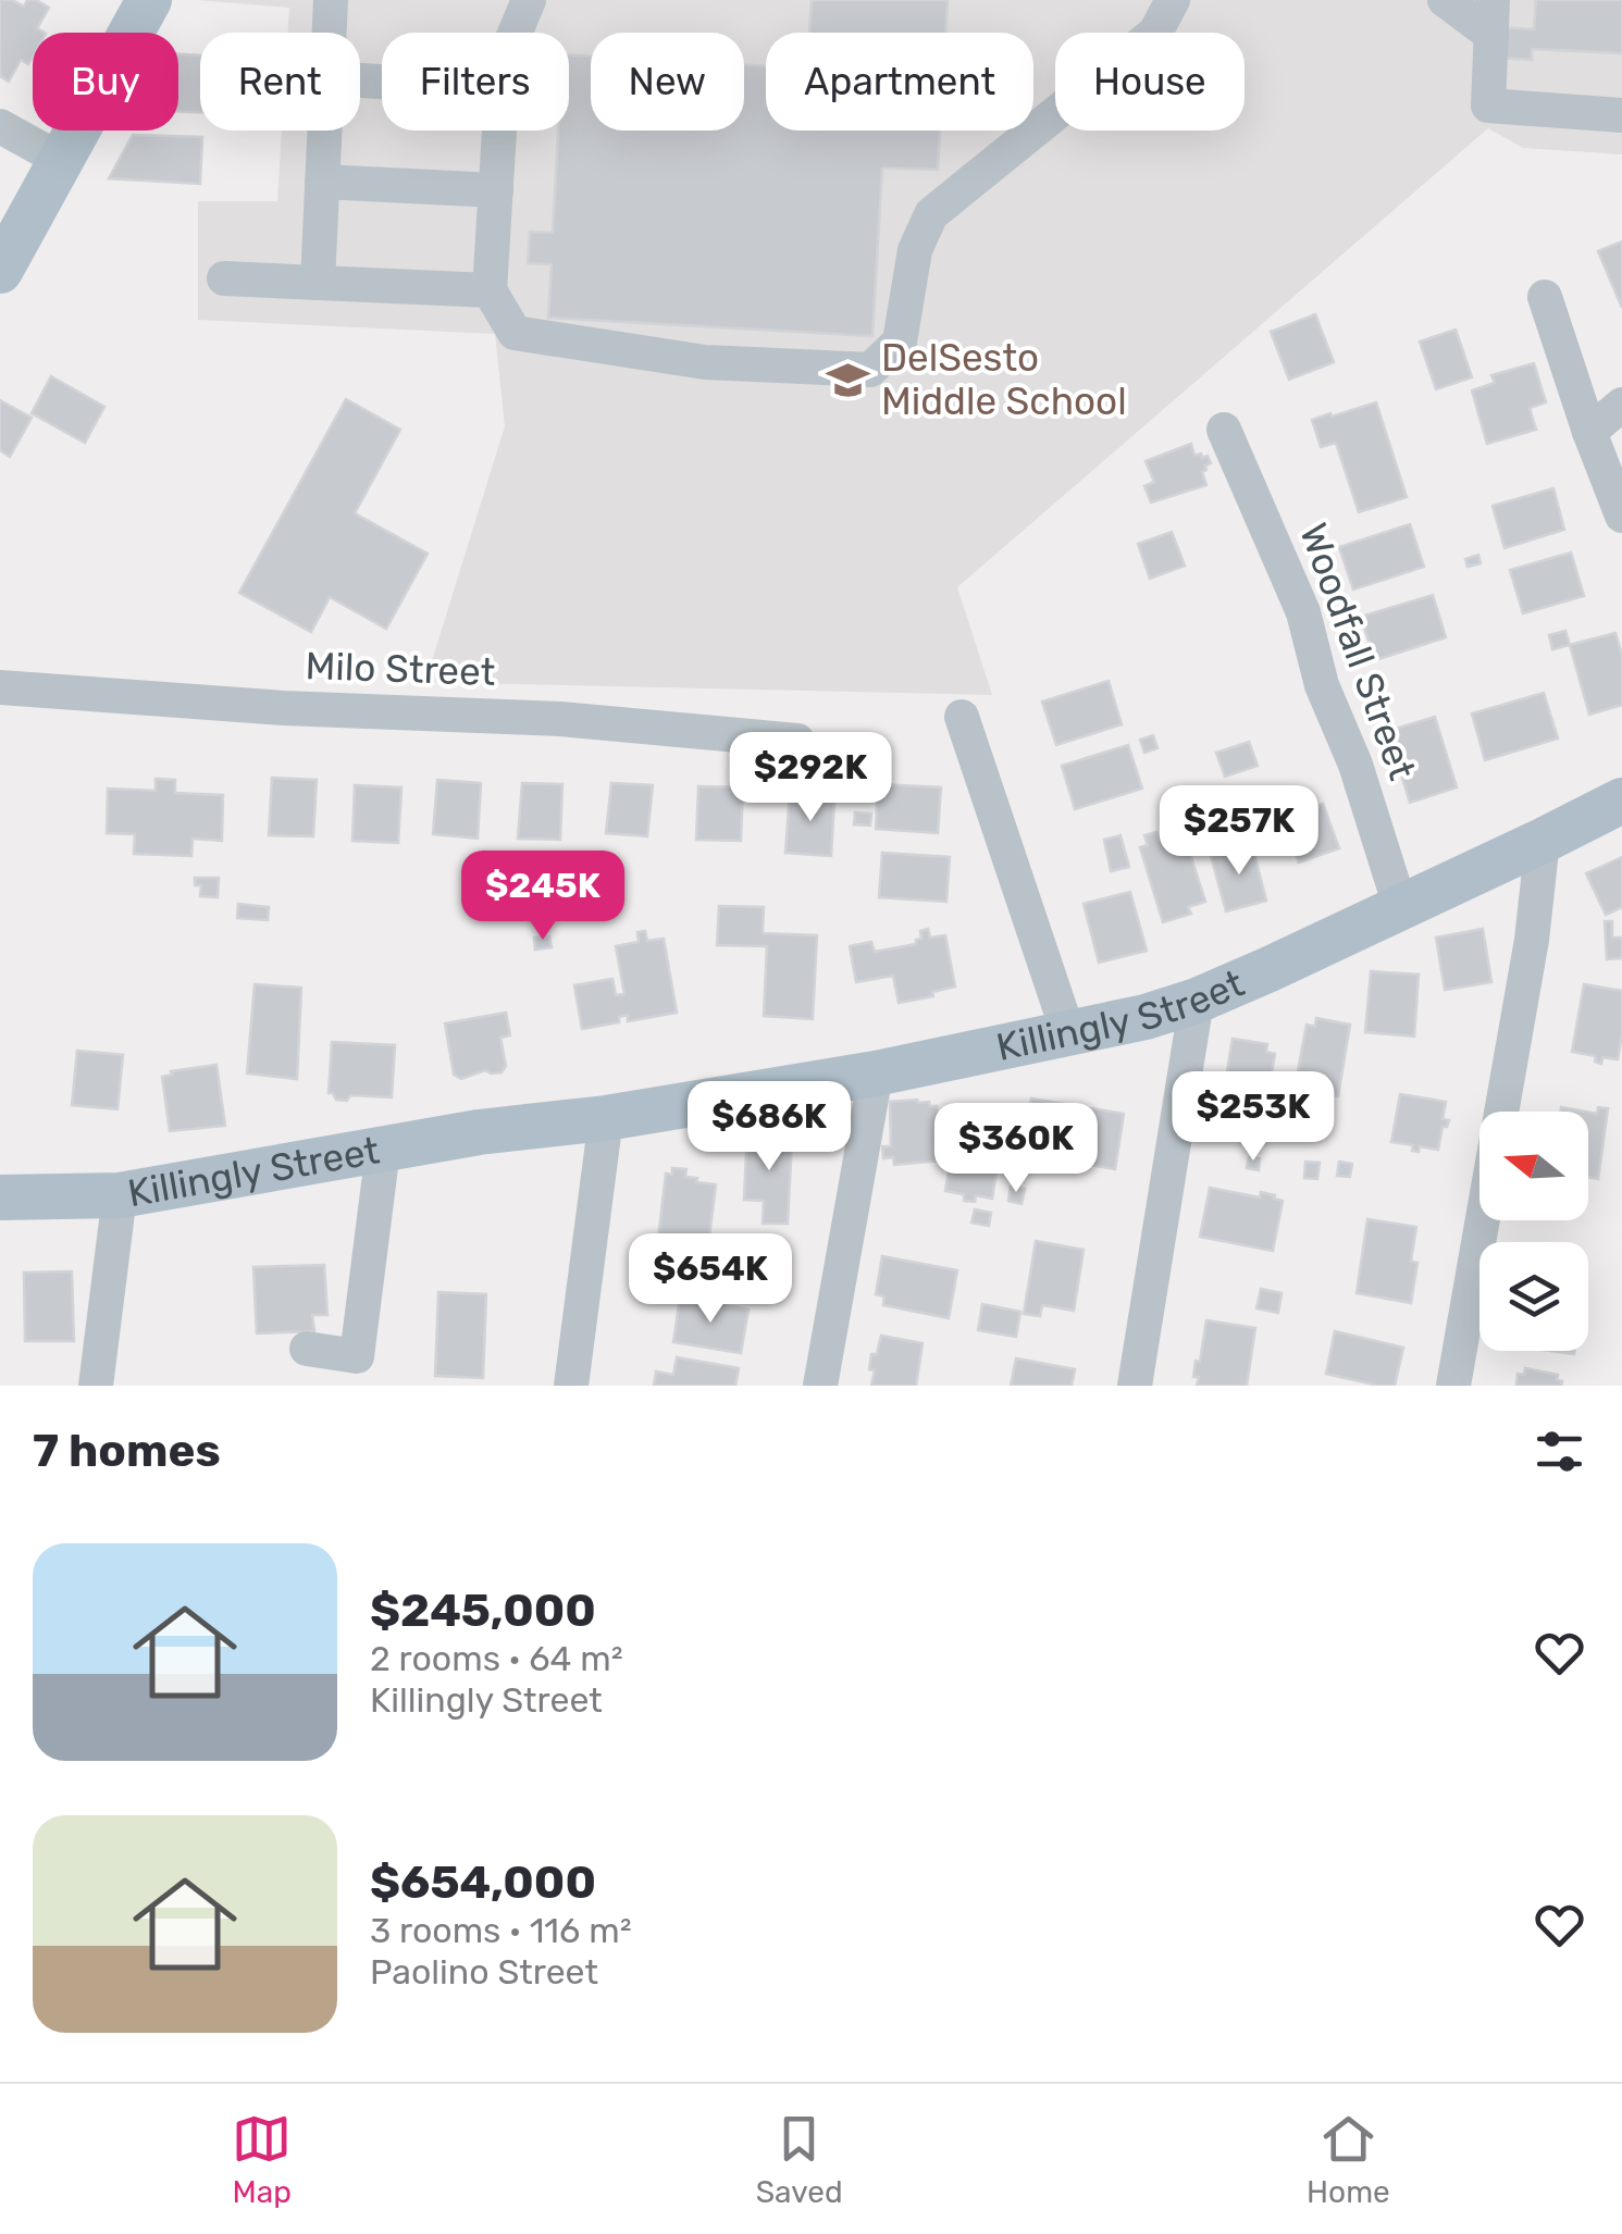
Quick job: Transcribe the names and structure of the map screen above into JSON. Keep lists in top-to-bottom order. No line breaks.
{"streets":{"main road":["Killingly Street"],"street":["Woodfall Street","Milo Street"]},"crossings":[["Woodfall Street","Killingly Street"]],"places":{"school or university":["DelSesto Middle School"]},"north":"left","page":{"chip":["Buy","Rent","Filters","New","Apartment","House"],"price":["$292K","$257K","$245K","$253K","$686K","$360K","$654K"],"heading":"7 homes","list":[{"name":"$245,000","note":"2 rooms · 64 m² · Killingly Street"},{"name":"$654,000","note":"3 rooms · 116 m² · Paolino Street"}],"tabs":["Map","Saved","Home"]}}
